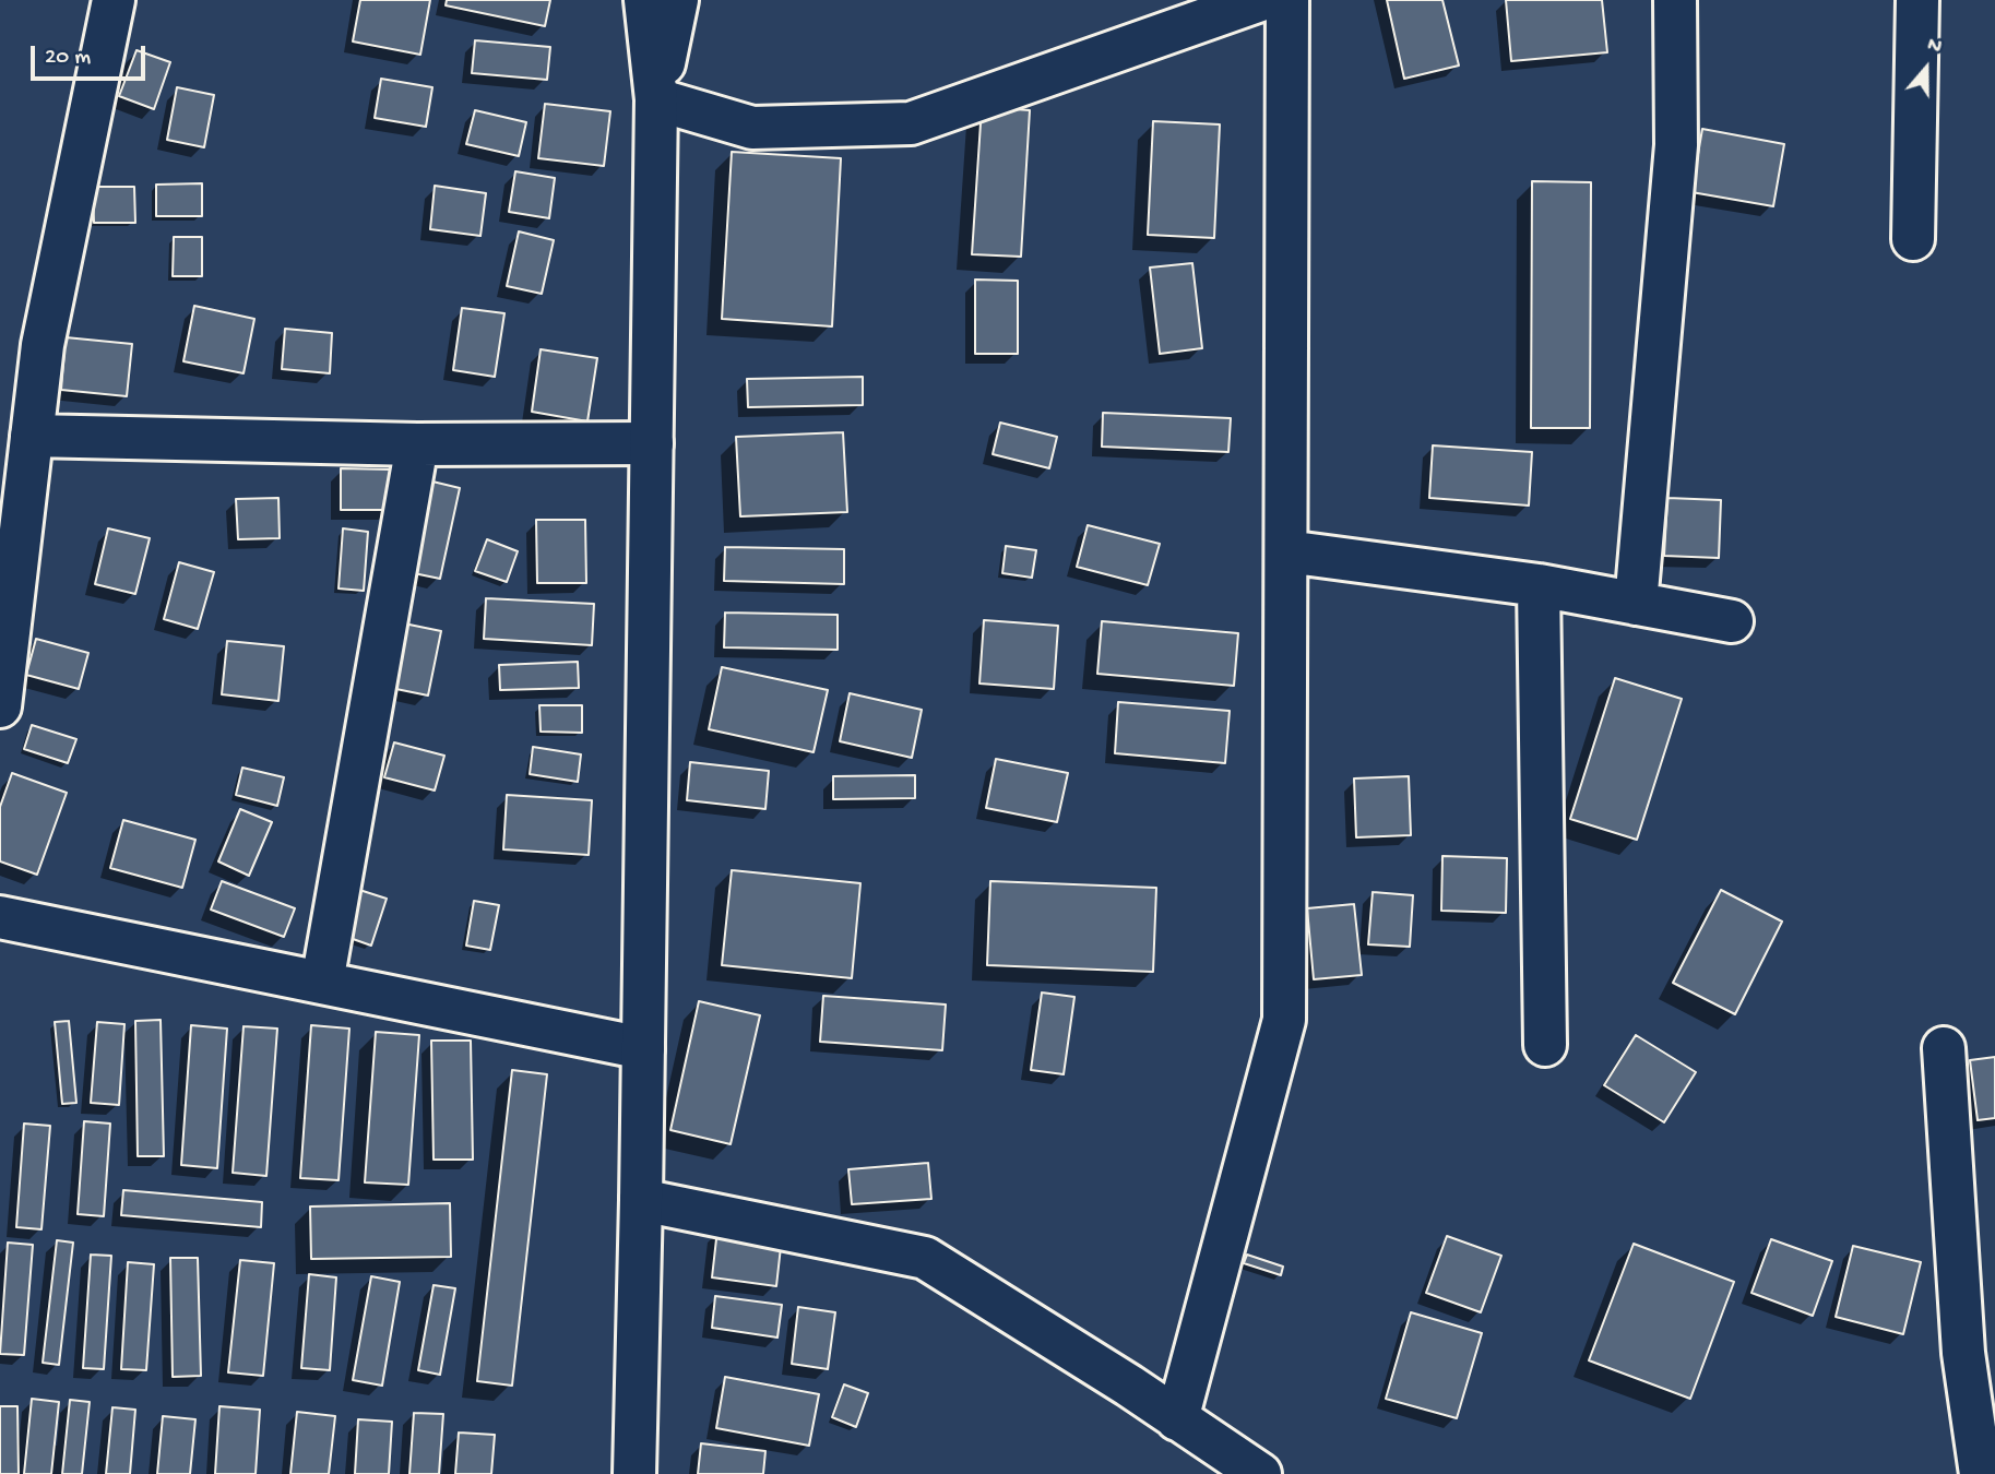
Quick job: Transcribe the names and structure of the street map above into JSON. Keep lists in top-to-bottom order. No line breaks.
{"scale_bar":"20 m","north":"top"}
